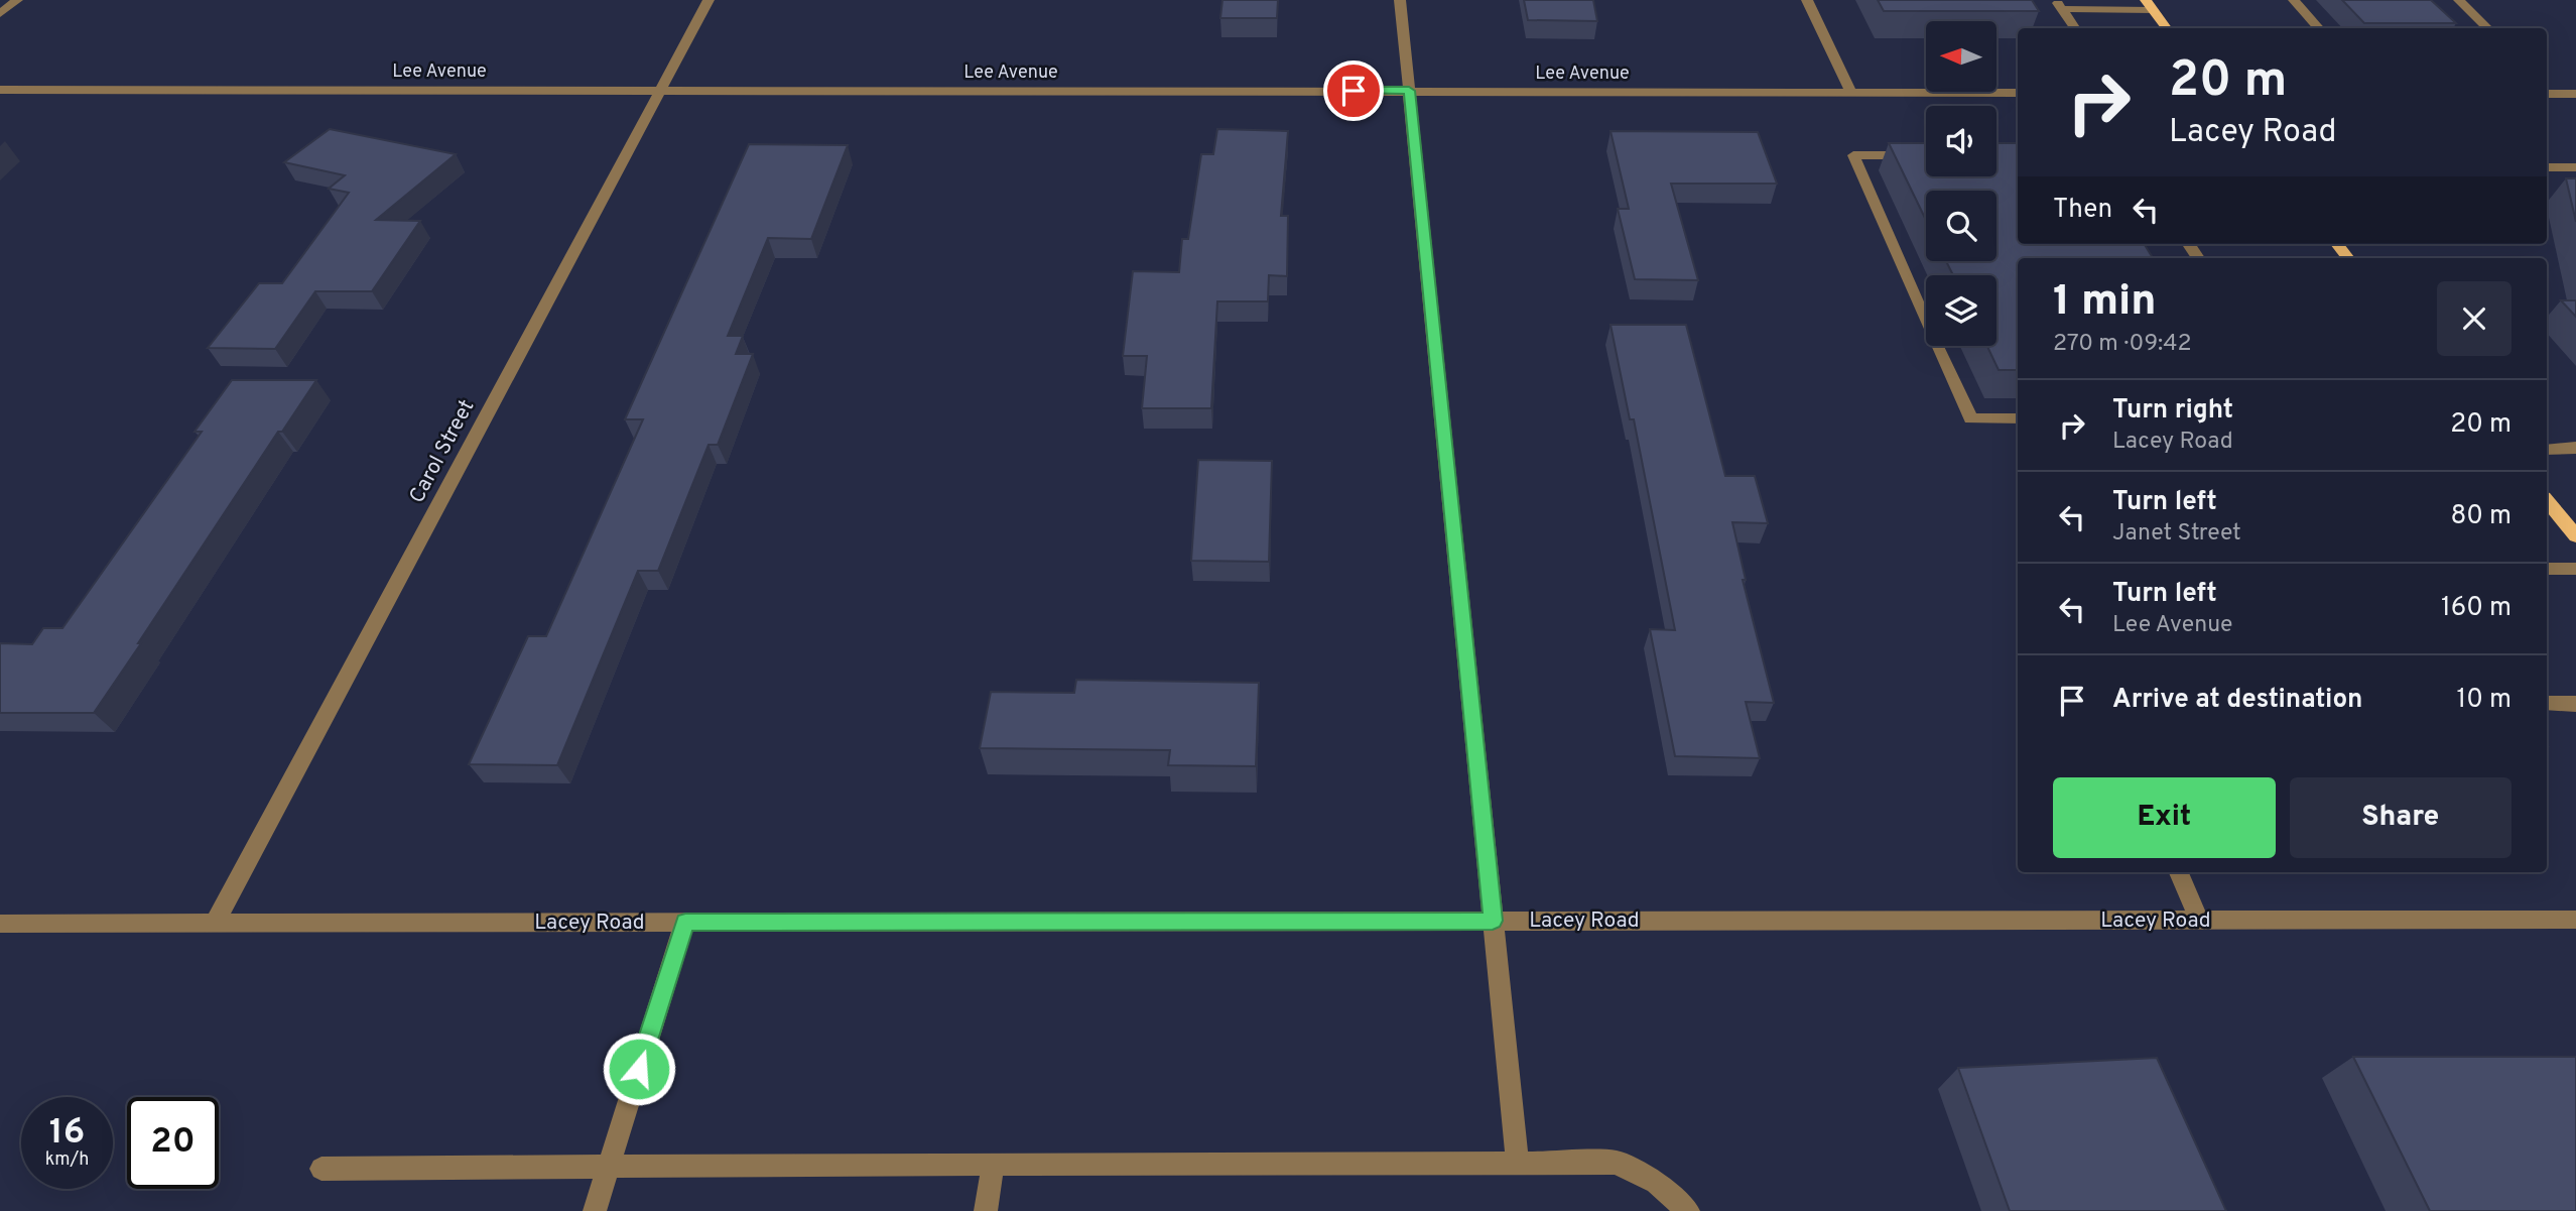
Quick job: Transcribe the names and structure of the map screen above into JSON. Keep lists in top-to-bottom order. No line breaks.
{"streets":{"street":["Lee Avenue","Carol Street","Lacey Road"]},"crossings":[["Lee Avenue","Carol Street"],["Carol Street","Lacey Road"]],"north":"left","page":{"turn":["20 m","Lacey Road"],"then":"Then","heading":["1 min","270 m · 09:42"],"list":[{"name":"Turn right","note":"Lacey Road","value":"20 m"},{"name":"Turn left","note":"Janet Street","value":"80 m"},{"name":"Turn left","note":"Lee Avenue","value":"160 m"},{"name":"Arrive at destination","value":"10 m"}],"buttons":["Exit","Share"],"speed":"16 km/h","limit":"20"}}
